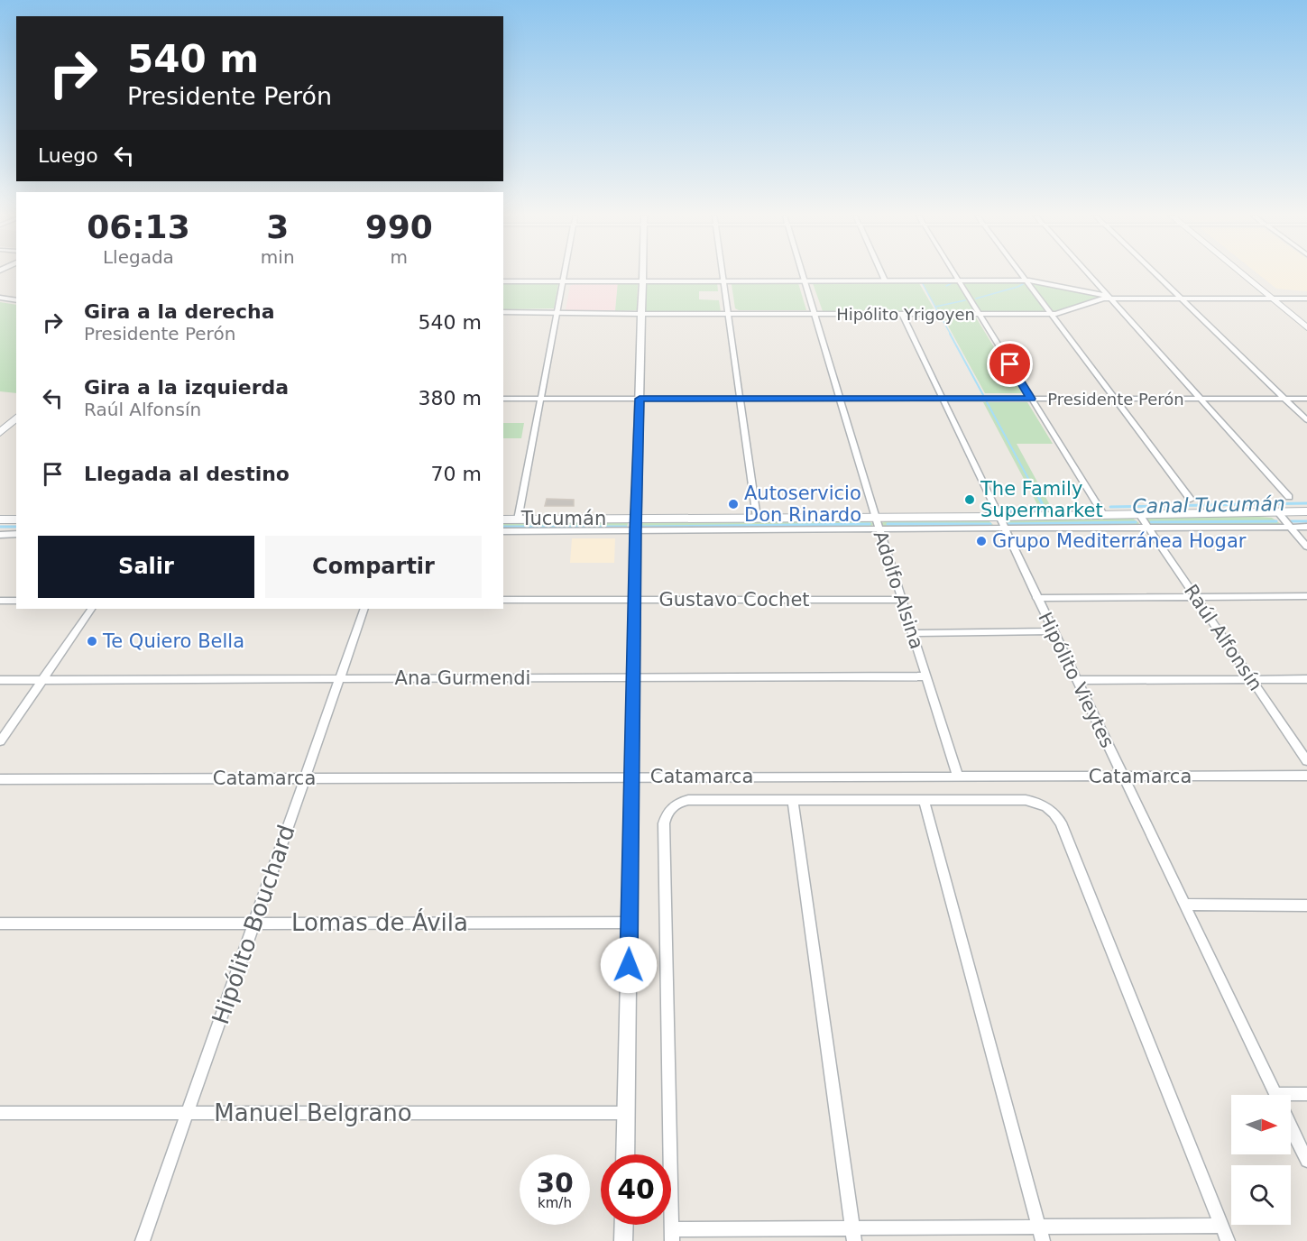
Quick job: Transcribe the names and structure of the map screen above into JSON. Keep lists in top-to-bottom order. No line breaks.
{"streets":{"main road":["Tucumán"],"street":["Hipólito Yrigoyen","Presidente Perón","Adolfo Alsina","Gustavo Cochet","Raúl Alfonsín","Ana Gurmendi","Hipólito Vieytes","Catamarca","Lomas de Ávila","Hipólito Bouchard","Manuel Belgrano"]},"crossings":[["Hipólito Yrigoyen","Adolfo Alsina"],["Hipólito Yrigoyen","Hipólito Vieytes"],["Presidente Perón","Adolfo Alsina"],["Presidente Perón","Hipólito Vieytes"],["Tucumán","Adolfo Alsina"],["Tucumán","Raúl Alfonsín"],["Tucumán","Hipólito Vieytes"],["Adolfo Alsina","Gustavo Cochet"],["Adolfo Alsina","Ana Gurmendi"],["Adolfo Alsina","Catamarca"],["Ana Gurmendi","Hipólito Bouchard"],["Hipólito Vieytes","Catamarca"],["Catamarca","Hipólito Bouchard"],["Lomas de Ávila","Hipólito Bouchard"],["Hipólito Bouchard","Manuel Belgrano"]],"water":["Canal Tucumán"],"places":["The Family Supermarket","Autoservicio Don Rinardo","Grupo Mediterránea Hogar","Te Quiero Bella"],"north":"right","page":{"turn":["540 m","Presidente Perón"],"then":"Luego","eta":["06:13","Llegada","3","min","990","m"],"list":[{"name":"Gira a la derecha","note":"Presidente Perón","value":"540 m"},{"name":"Gira a la izquierda","note":"Raúl Alfonsín","value":"380 m"},{"name":"Llegada al destino","value":"70 m"}],"buttons":["Salir","Compartir"],"speed":"30 km/h","limit":"40"}}
